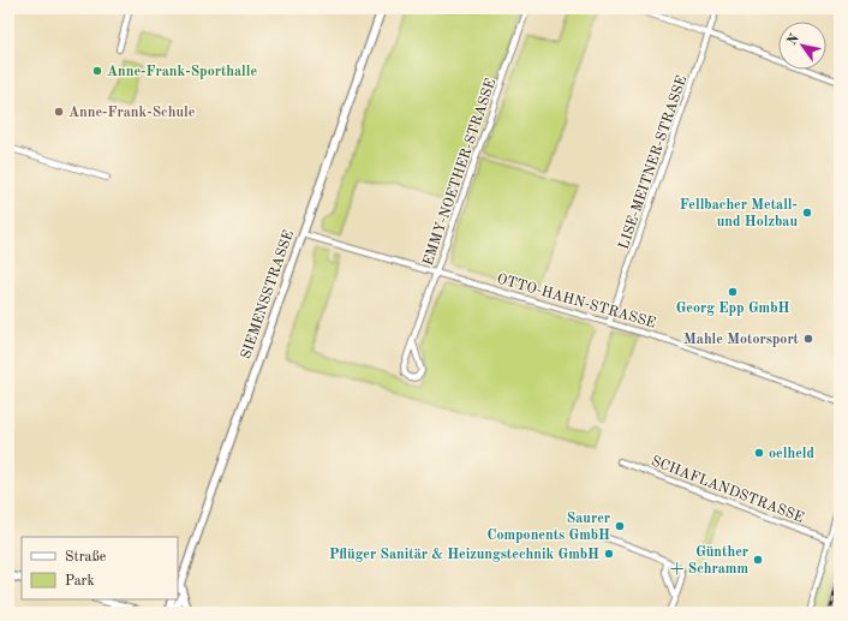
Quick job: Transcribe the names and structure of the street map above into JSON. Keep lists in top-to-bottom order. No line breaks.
{"streets":{"main road":["SIEMENSSTRASSE"],"street":["LISE-MEITNER-STRASSE","EMMY-NOETHER-STRASSE","OTTO-HAHN-STRASSE","SCHAFLANDSTRASSE"]},"crossings":[["LISE-MEITNER-STRASSE","OTTO-HAHN-STRASSE"],["EMMY-NOETHER-STRASSE","OTTO-HAHN-STRASSE"],["SIEMENSSTRASSE","OTTO-HAHN-STRASSE"]],"places":["Anne-Frank-Sporthalle","Anne-Frank-Schule","Fellbacher Metall- und Holzbau","Georg Epp GmbH","Mahle Motorsport","oelheld","Saurer Components GmbH","Pflüger Sanitär & Heizungstechnik GmbH","Günther + Schramm"],"legend":["Straße","Park"],"north":"top left"}
